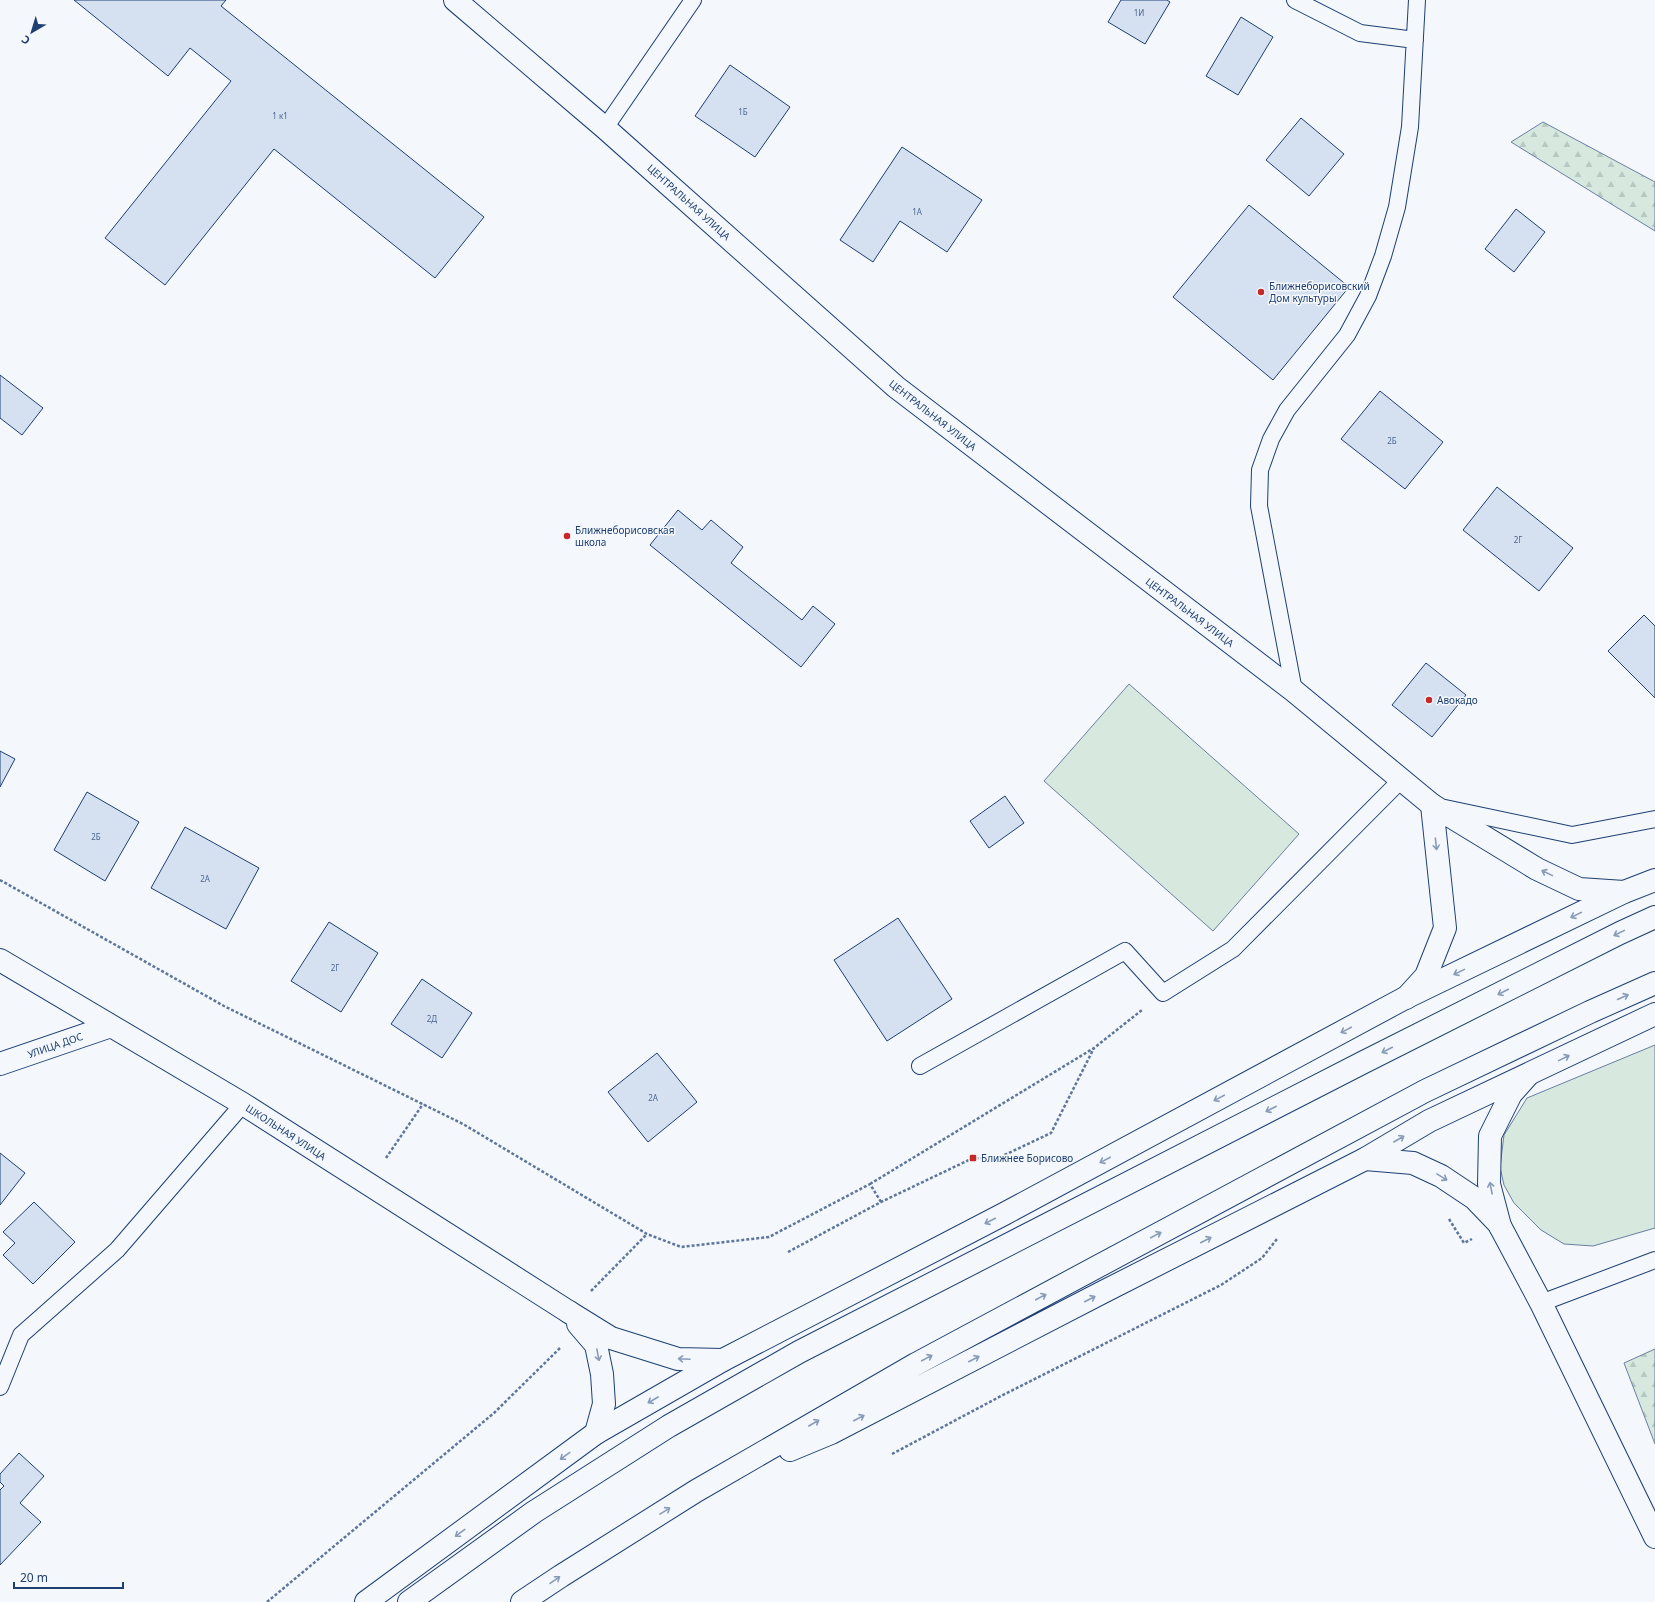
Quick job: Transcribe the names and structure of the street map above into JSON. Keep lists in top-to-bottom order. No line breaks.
{"streets":{"main road":["ЦЕНТРАЛЬНАЯ УЛИЦА","УЛИЦА ДОС","ШКОЛЬНАЯ УЛИЦА"]},"crossings":[["УЛИЦА ДОС","ШКОЛЬНАЯ УЛИЦА"]],"places":{"other":["Ближнеборисовский Дом культуры","Ближнеборисовская школа","Авокадо"],"transit":["Ближнее Борисово"]},"house_numbers":["1И","1Б","1 к1","1А","2Б","2Г","2Б","2А","2Г","2Д","2А"],"scale_bar":"20 m","north":"bottom left"}
